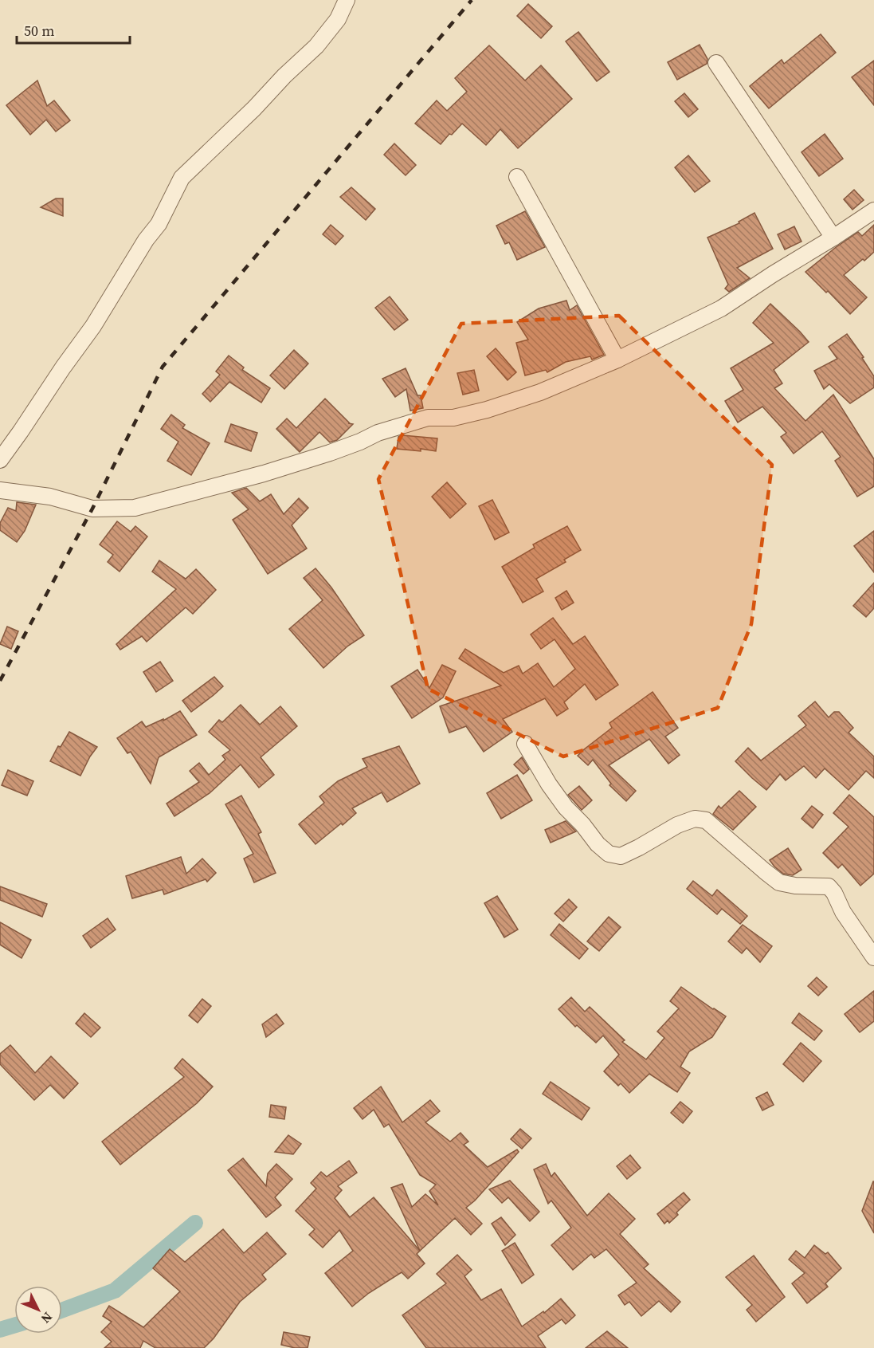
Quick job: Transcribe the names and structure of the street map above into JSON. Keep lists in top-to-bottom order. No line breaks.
{"scale_bar":"50 m","north":"bottom right"}
